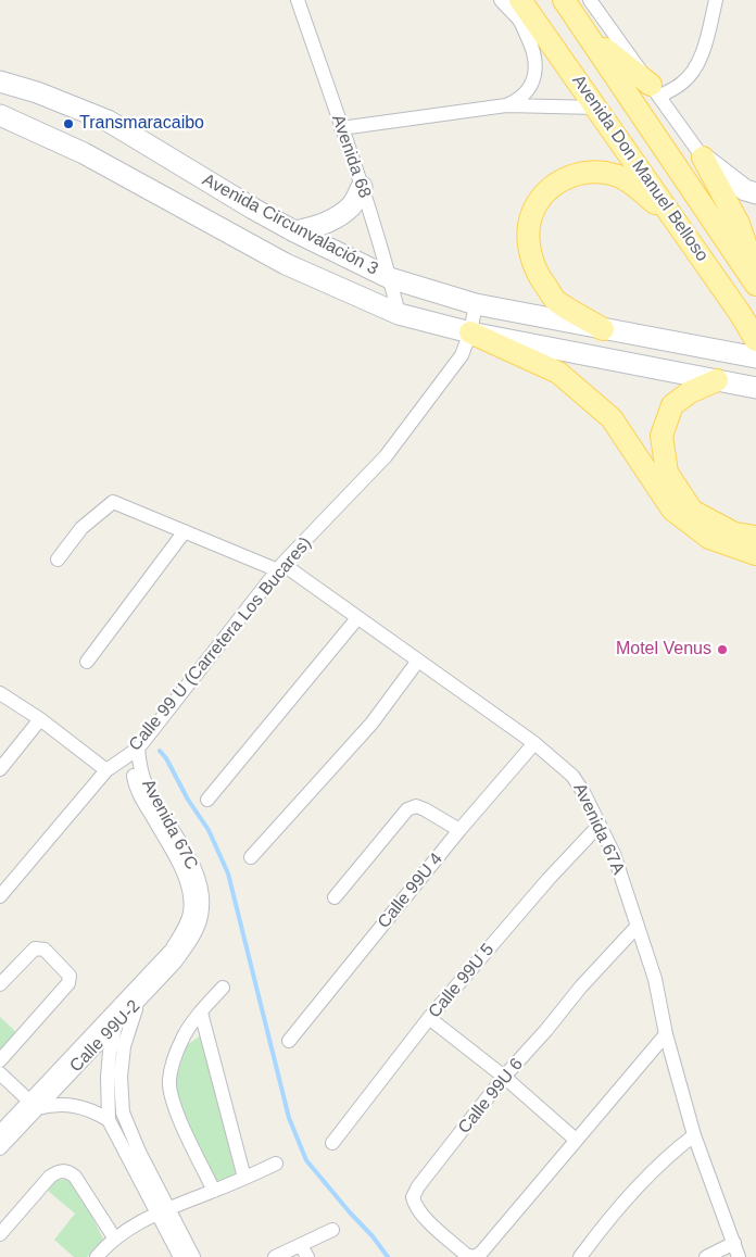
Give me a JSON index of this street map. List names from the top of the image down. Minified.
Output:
{"streets":{"main road":["Avenida Don Manuel Belloso","Avenida Circunvalación 3"],"street":["Avenida 68","Calle 99 U (Carretera Los Bucares)","Avenida 67C","Avenida 67A","Calle 99U 4","Calle 99U 5","Calle 99U-2","Calle 99U 6"]},"crossings":[["Avenida 68","Avenida Circunvalación 3"],["Avenida Circunvalación 3","Calle 99 U (Carretera Los Bucares)"],["Calle 99 U (Carretera Los Bucares)","Avenida 67C"],["Calle 99 U (Carretera Los Bucares)","Avenida 67A"],["Avenida 67C","Calle 99U-2"],["Avenida 67A","Calle 99U 4"],["Avenida 67A","Calle 99U 5"],["Avenida 67A","Calle 99U 6"]],"places":["Transmaracaibo","Motel Venus"]}
